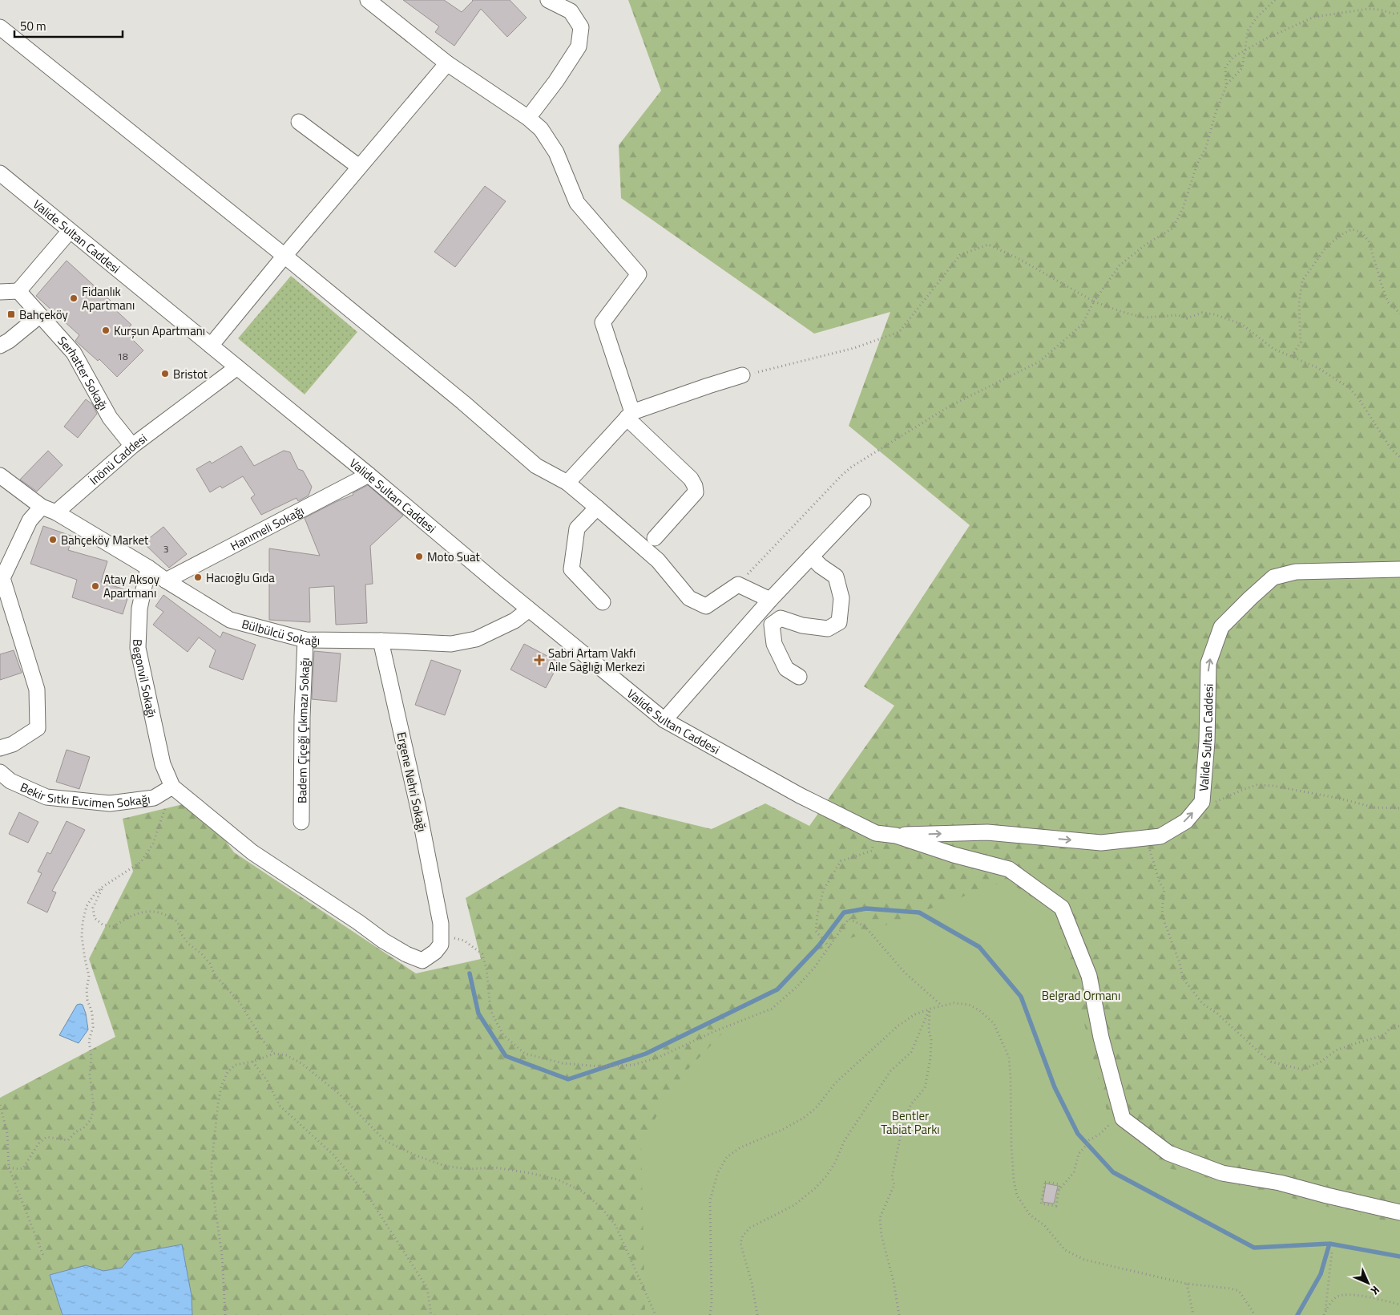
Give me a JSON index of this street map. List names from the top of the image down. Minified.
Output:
{"streets":{"street":["Valide Sultan Caddesi","Serhatter Sokağı","İnönü Caddesi","Hanımeli Sokağı","Bülbülcü Sokağı","Begonvil Sokağı","Badem Çiçeği Çıkmazı Sokağı","Ergene Nehri Sokağı","Bekir Sıtkı Evcimen Sokağı"]},"crossings":[["Valide Sultan Caddesi","İnönü Caddesi"],["Valide Sultan Caddesi","Hanımeli Sokağı"],["Valide Sultan Caddesi","Bülbülcü Sokağı"],["Serhatter Sokağı","İnönü Caddesi"],["İnönü Caddesi","Bülbülcü Sokağı"],["Hanımeli Sokağı","Bülbülcü Sokağı"],["Bülbülcü Sokağı","Begonvil Sokağı"],["Bülbülcü Sokağı","Badem Çiçeği Çıkmazı Sokağı"],["Bülbülcü Sokağı","Ergene Nehri Sokağı"],["Begonvil Sokağı","Bekir Sıtkı Evcimen Sokağı"]],"parks":["Belgrad Ormanı","Bentler Tabiat Parkı"],"places":{"other":["Fidanlık Apartmanı","Kurşun Apartmanı","Bristot","Bahçeköy Market","Moto Suat","Hacıoğlu Gıda","Atay Aksoy Apartmanı"],"transit":["Bahçeköy"],"health":["Sabri Artam Vakfı Aile Sağlığı Merkezi"]},"house_numbers":["18","3"],"scale_bar":"50 m","north":"bottom right"}
